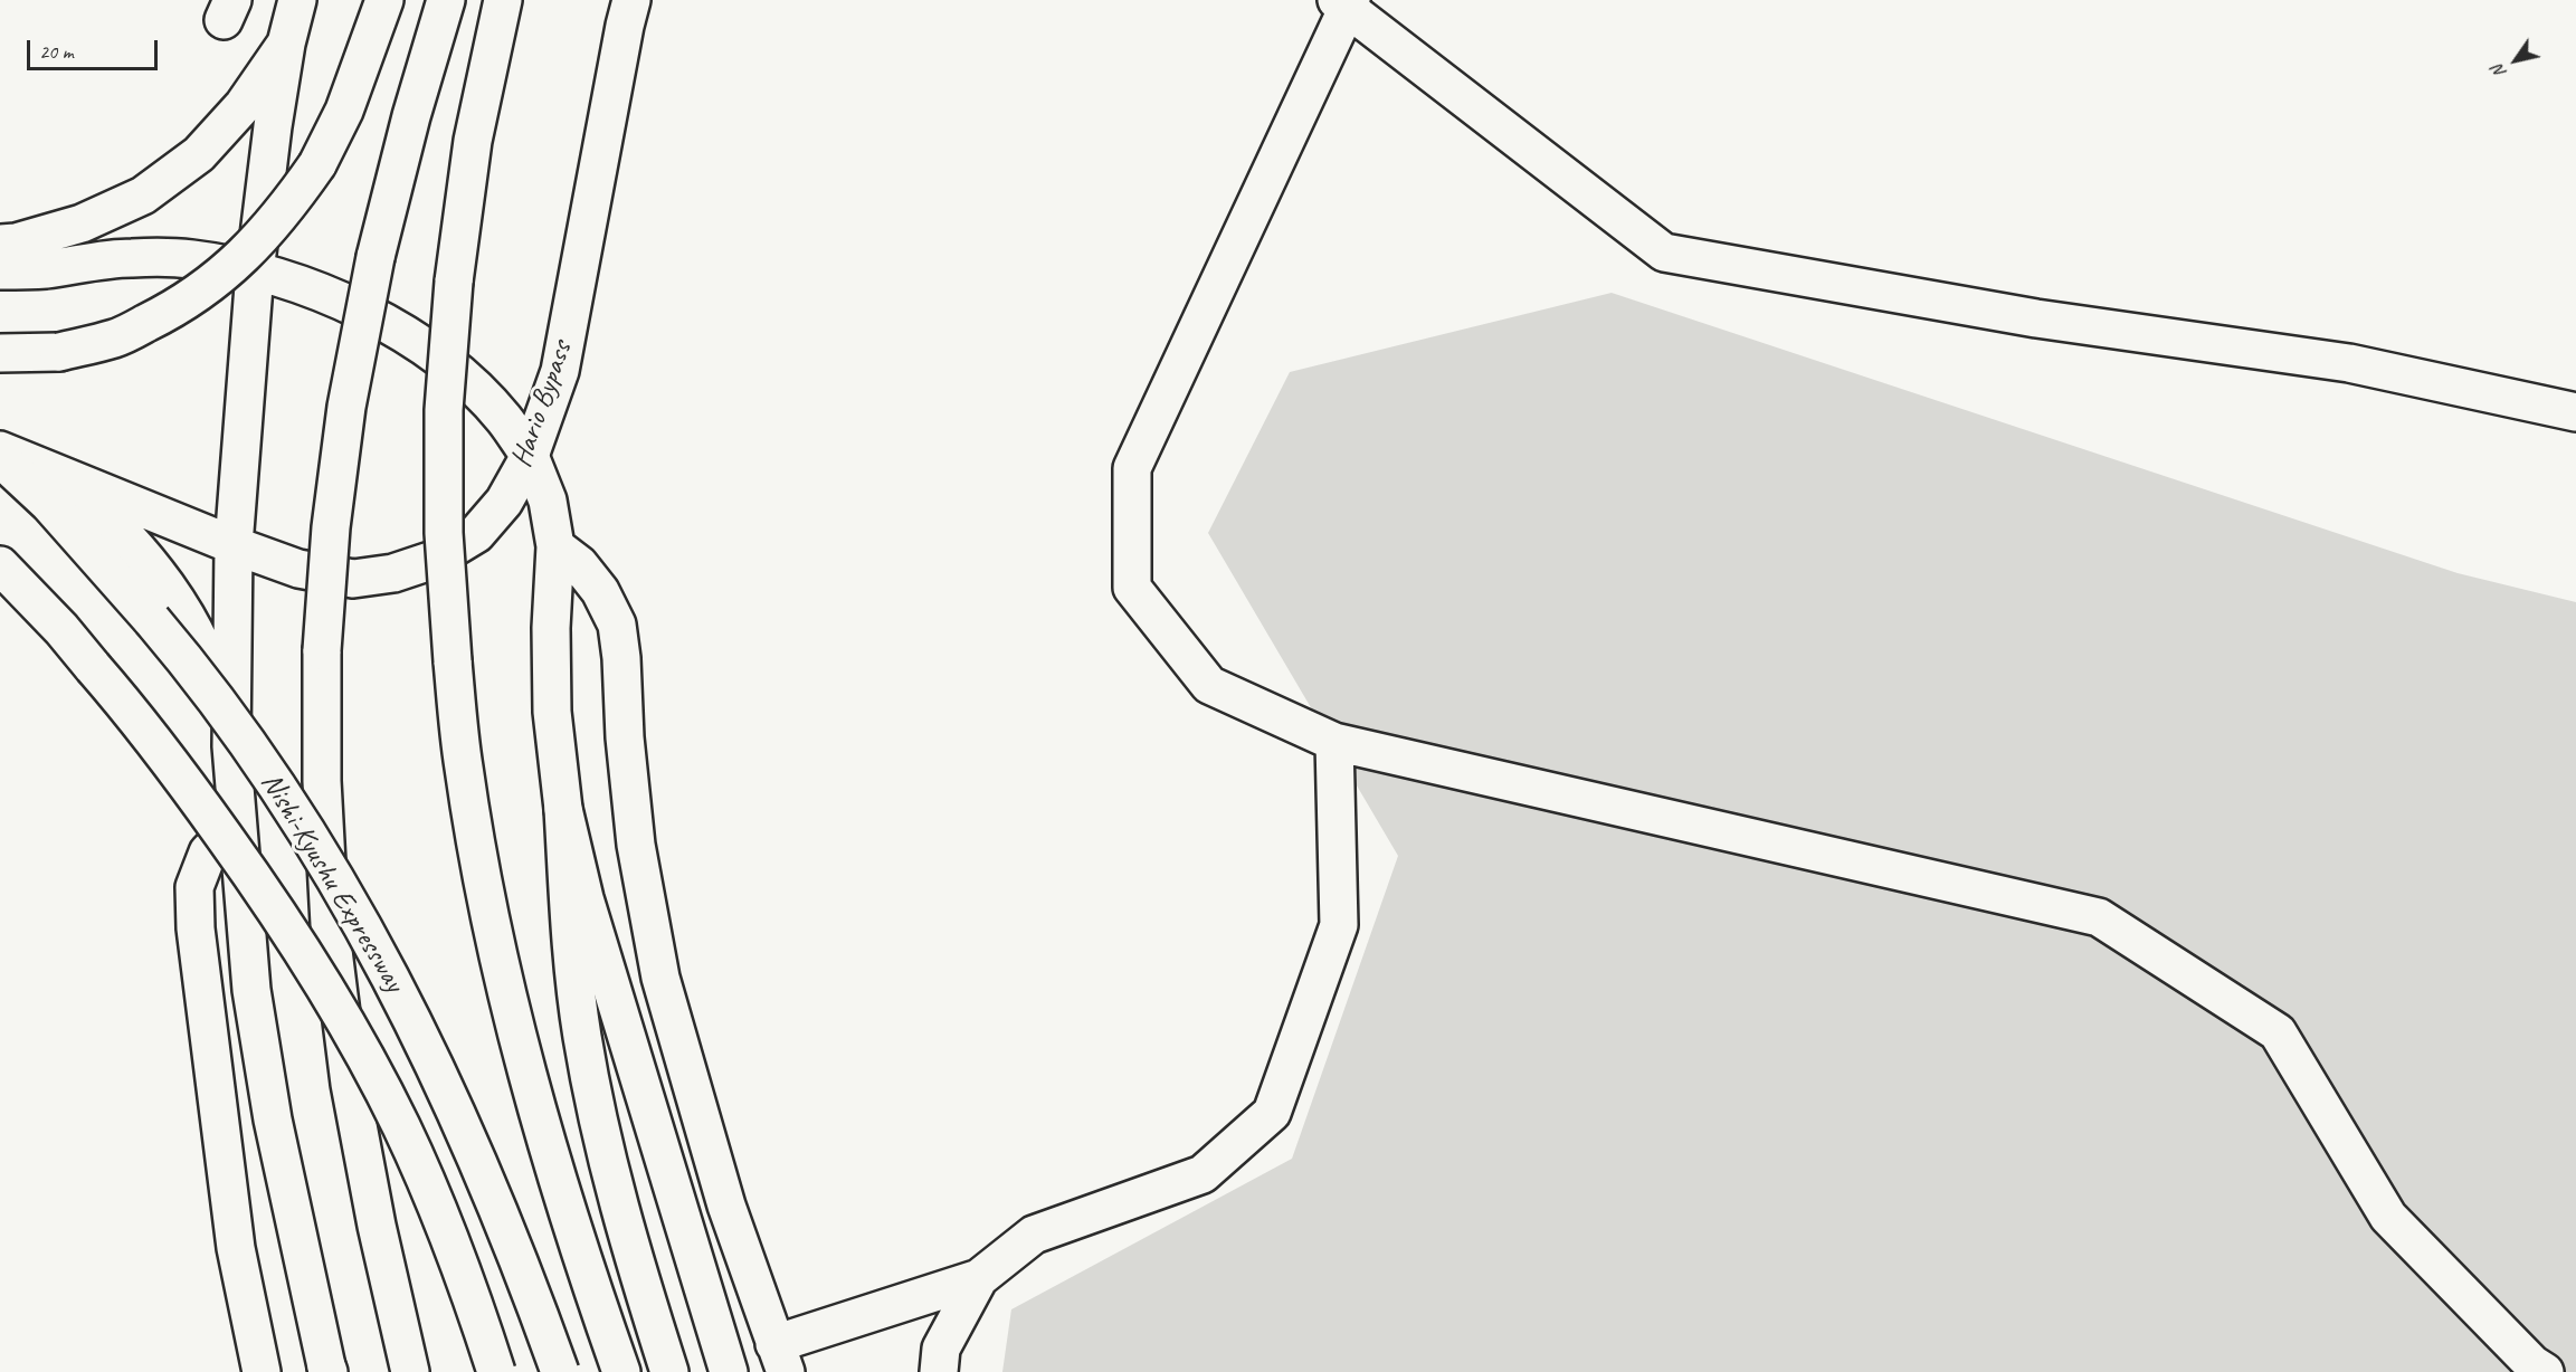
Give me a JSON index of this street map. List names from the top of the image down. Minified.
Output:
{"streets":{"main road":["Hario Bypass","Nishi-Kyushu Expressway"]},"scale_bar":"20 m","north":"bottom left"}
